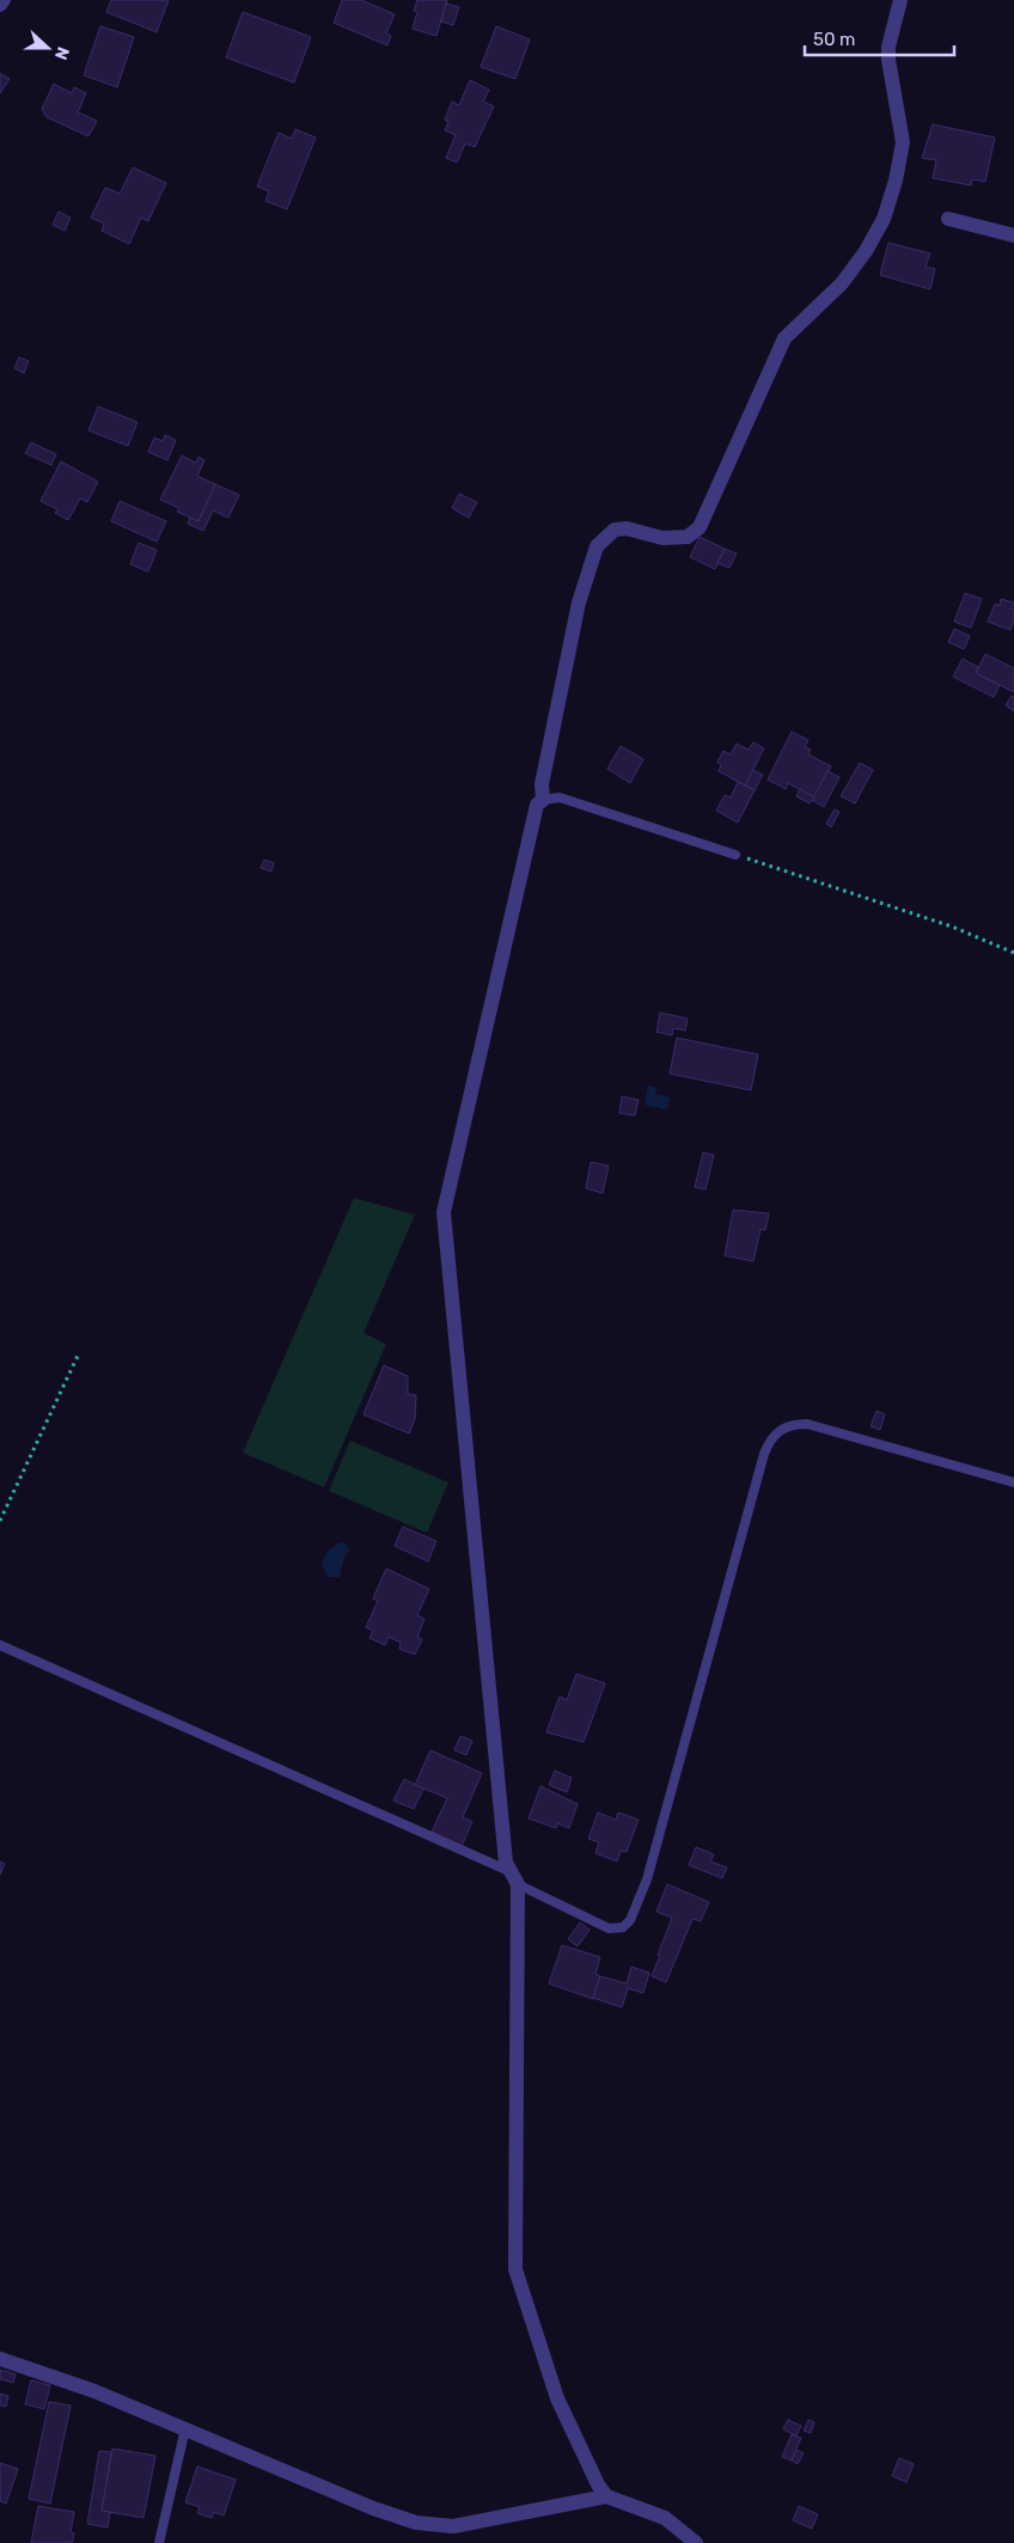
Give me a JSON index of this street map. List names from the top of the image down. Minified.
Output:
{"scale_bar":"50 m","north":"right"}
